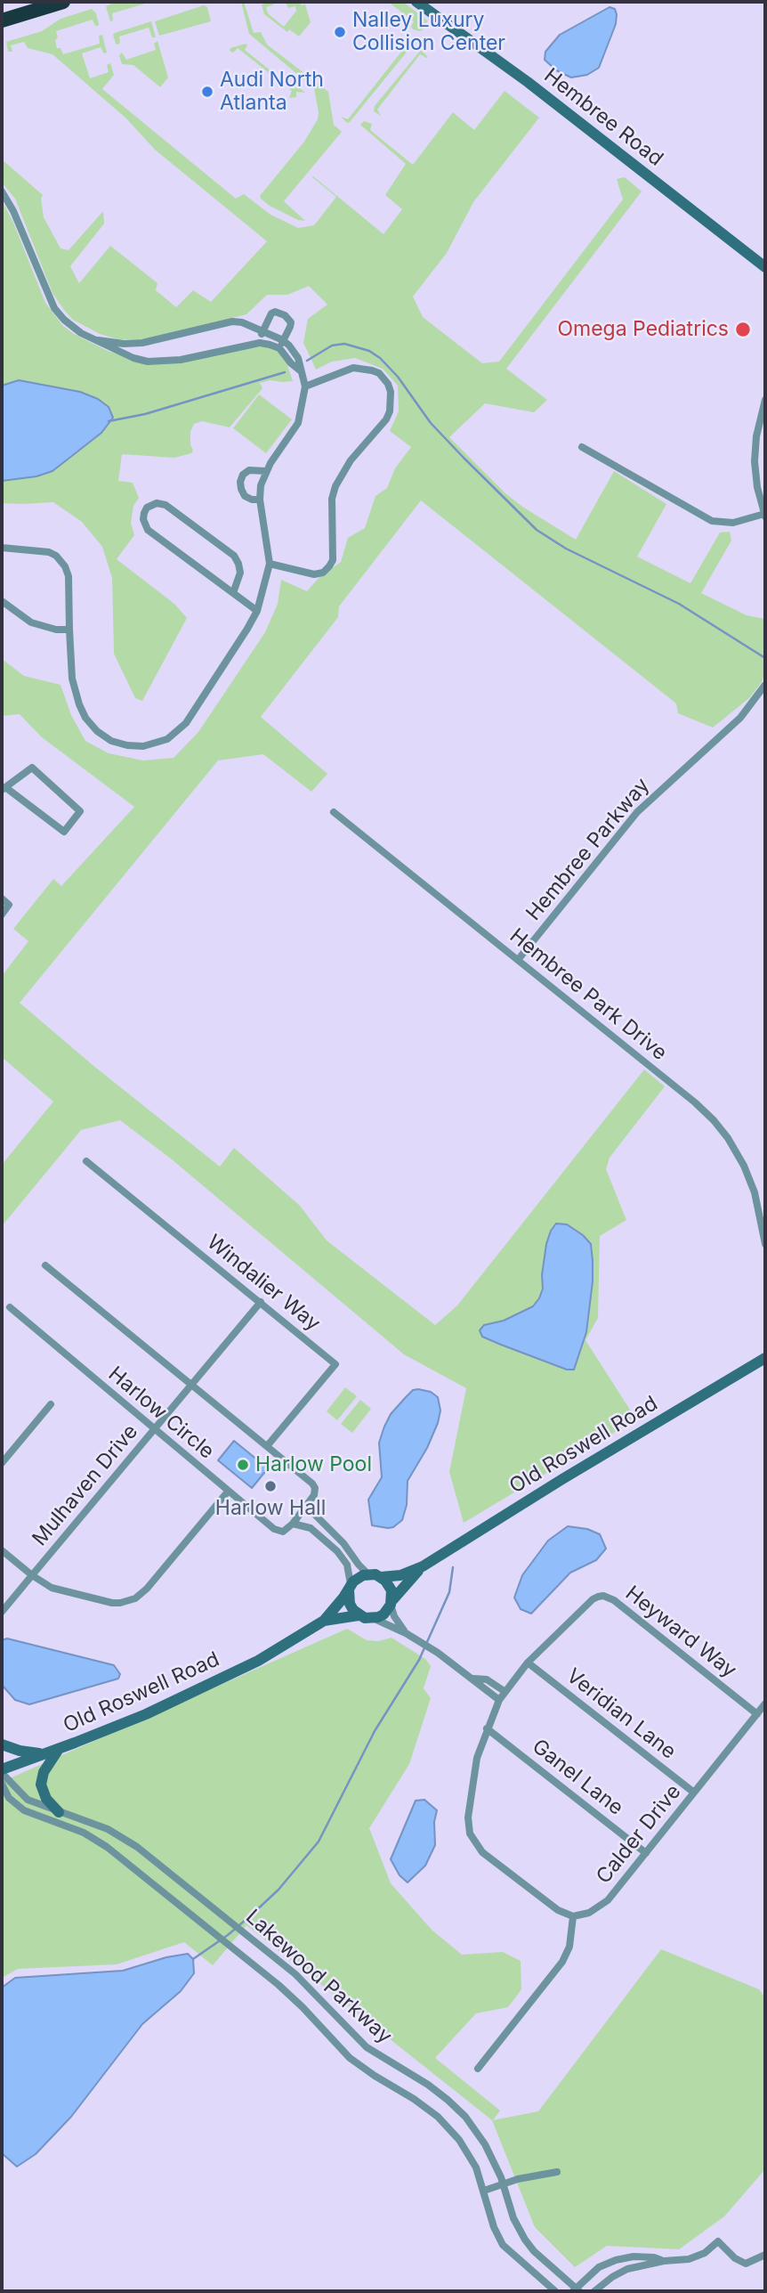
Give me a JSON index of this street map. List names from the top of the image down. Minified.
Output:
{"streets":{"street":["Hembree Road","Hembree Parkway","Hembree Park Drive","Windalier Way","Harlow Circle","Old Roswell Road","Mulhaven Drive","Heyward Way","Veridian Lane","Ganel Lane","Calder Drive","Lakewood Parkway"]},"crossings":[["Hembree Parkway","Hembree Park Drive"],["Windalier Way","Harlow Circle"],["Windalier Way","Mulhaven Drive"],["Harlow Circle","Old Roswell Road"],["Harlow Circle","Mulhaven Drive"],["Old Roswell Road","Lakewood Parkway"],["Heyward Way","Veridian Lane"],["Heyward Way","Ganel Lane"],["Heyward Way","Calder Drive"],["Veridian Lane","Calder Drive"],["Ganel Lane","Calder Drive"]],"places":["Nalley Luxury Collision Center","Audi North Atlanta","Omega Pediatrics","Harlow Pool","Harlow Hall"]}
